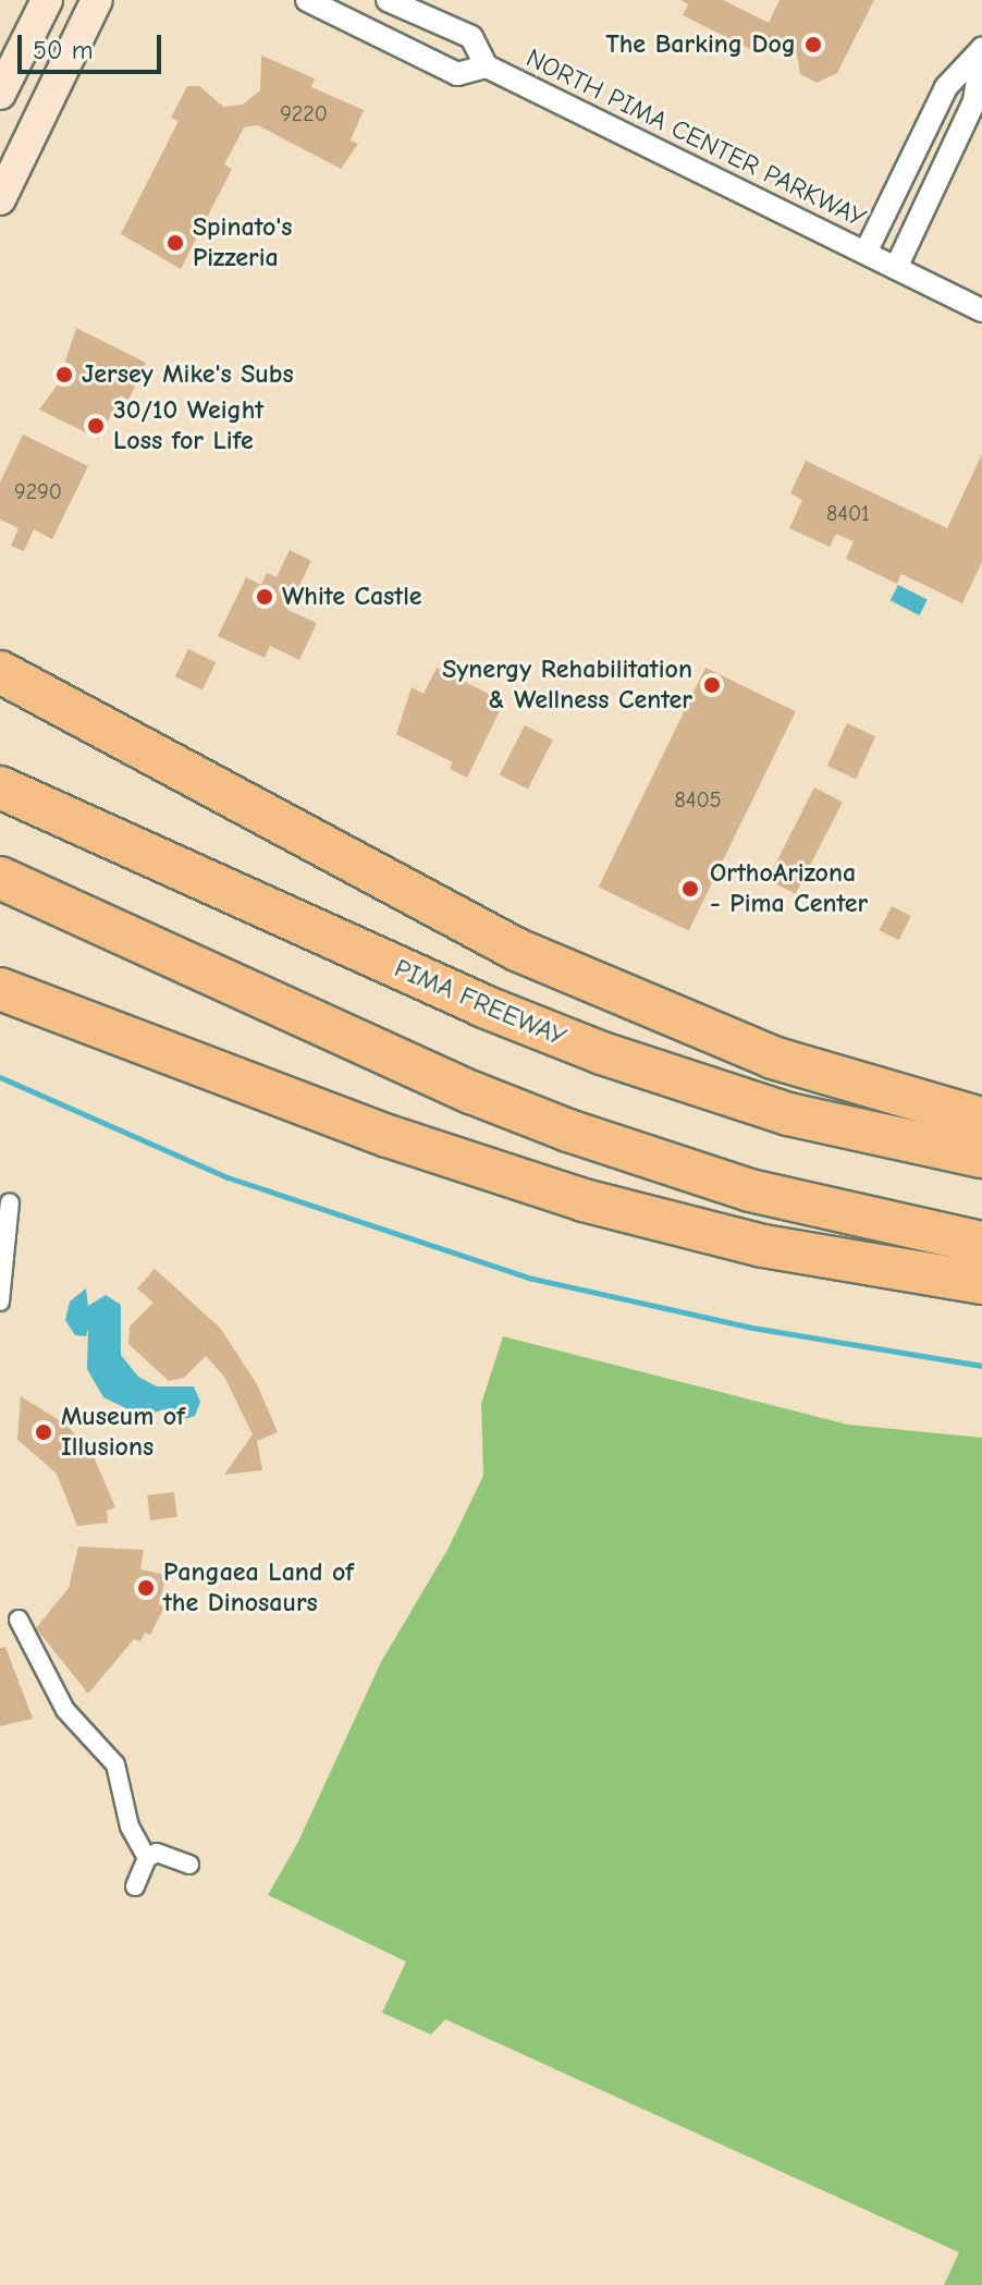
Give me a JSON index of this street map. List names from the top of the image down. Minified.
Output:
{"streets":{"highway":["PIMA FREEWAY"],"street":["NORTH PIMA CENTER PARKWAY"]},"places":["The Barking Dog","Spinato's Pizzeria","Jersey Mike's Subs","30/10 Weight Loss for Life","White Castle","Synergy Rehabilitation & Wellness Center","OrthoArizona - Pima Center","Museum of Illusions","Pangaea Land of the Dinosaurs"],"house_numbers":["9220","9290","8401","8405"],"scale_bar":"50 m"}
